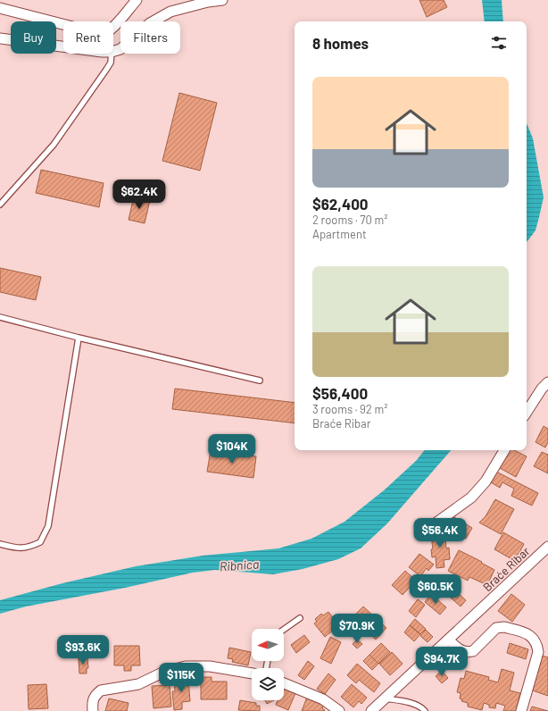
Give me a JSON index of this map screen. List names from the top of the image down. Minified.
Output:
{"streets":{"street":["Braće Ribar"]},"water":["Ribnica"],"north":"left","page":{"chip":["Buy","Rent","Filters"],"heading":"8 homes","list":[{"name":"$62,400","note":"2 rooms · 70 m² · Apartment"},{"name":"$56,400","note":"3 rooms · 92 m² · Braće Ribar"}],"price":["$62.4K","$104K","$56.4K","$60.5K","$70.9K","$93.6K","$94.7K","$115K"]}}
